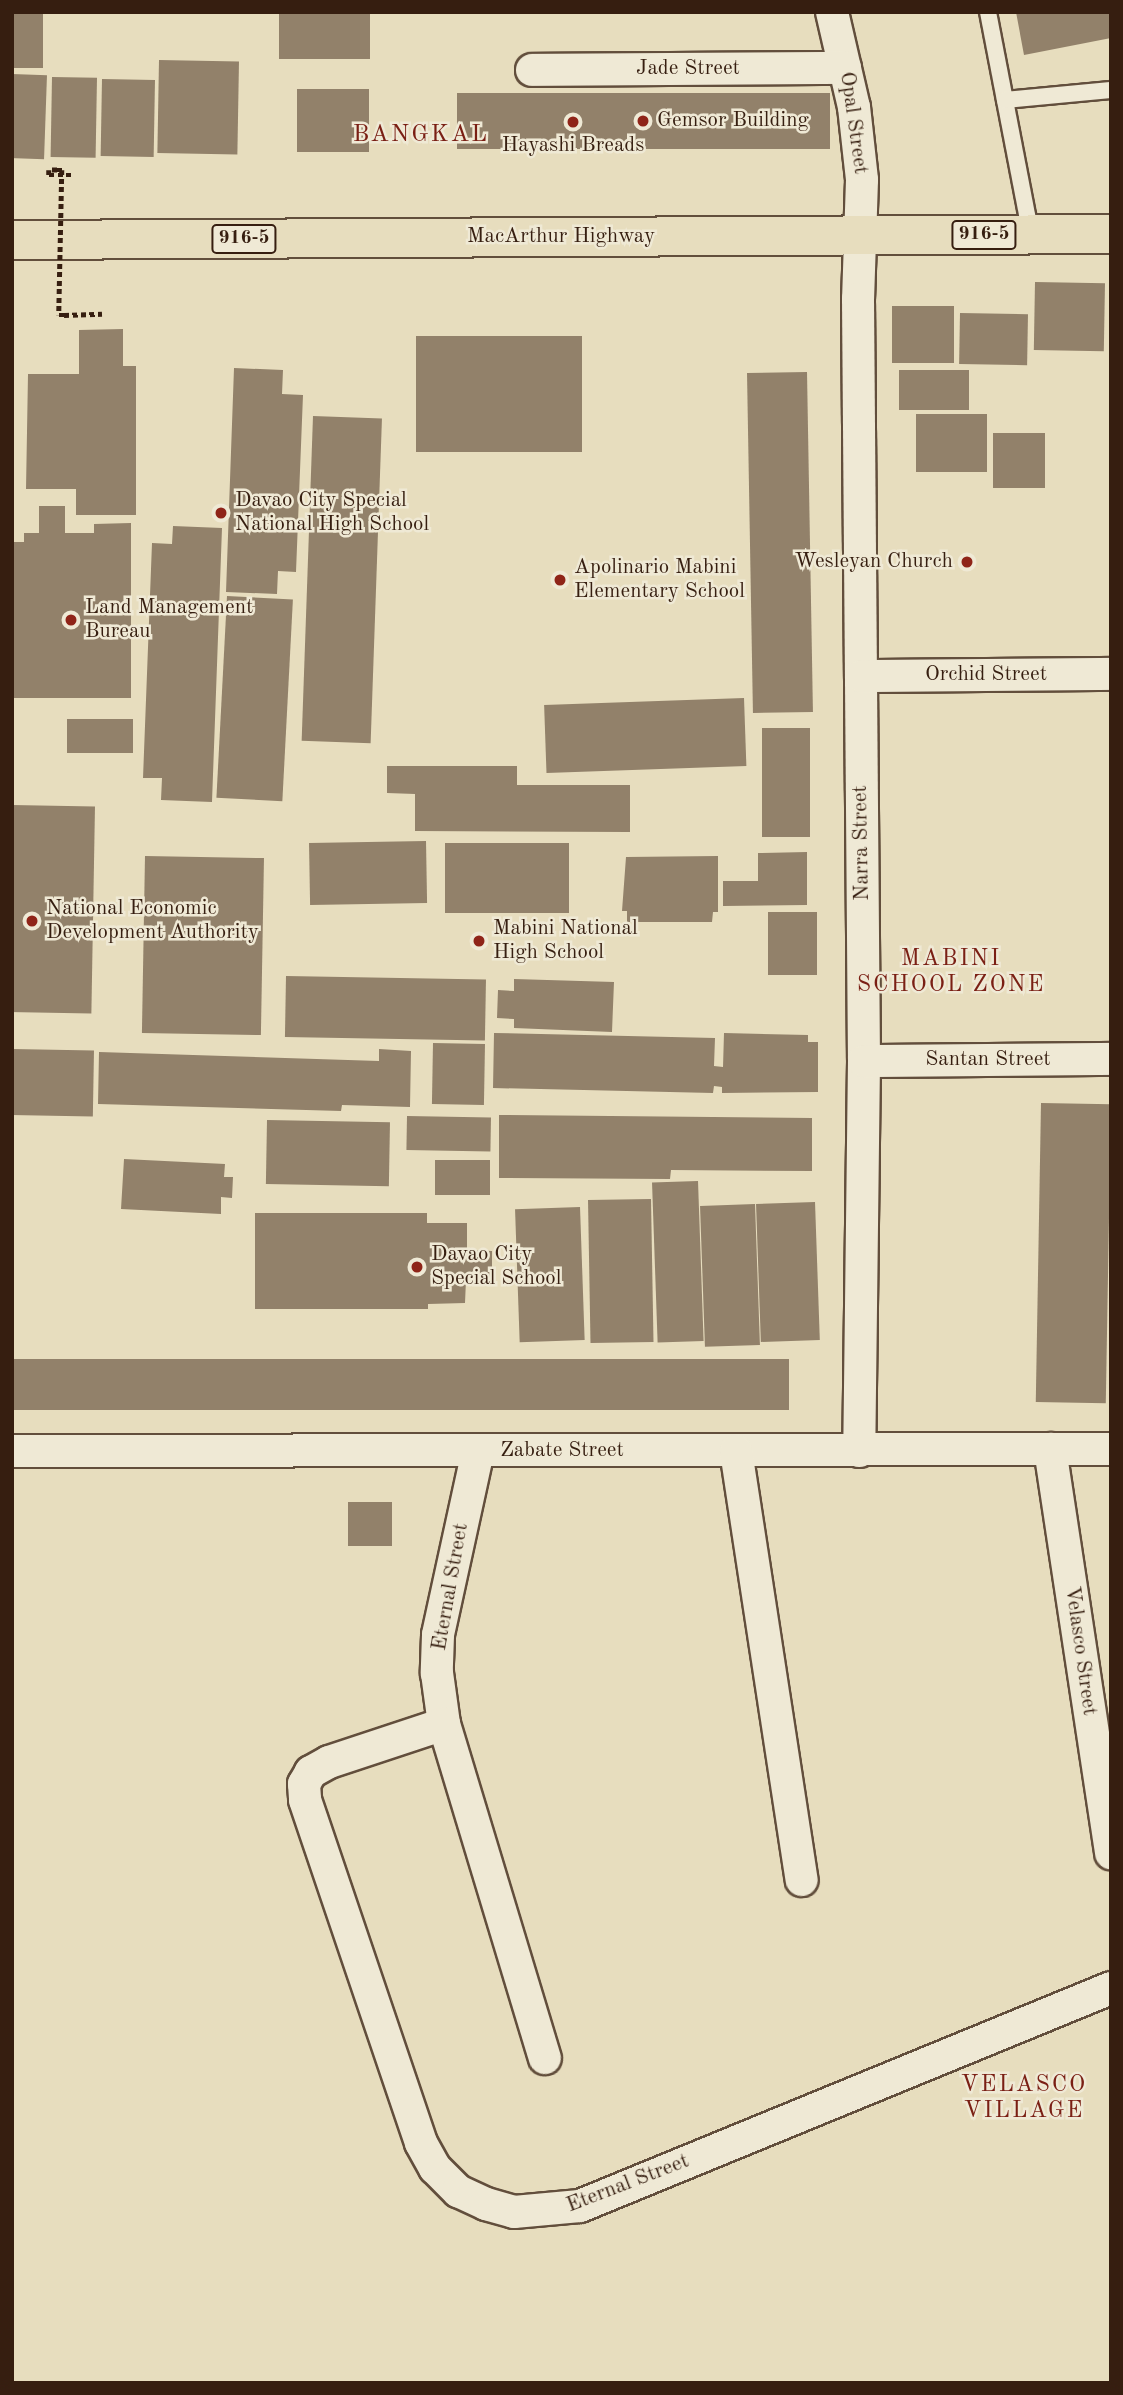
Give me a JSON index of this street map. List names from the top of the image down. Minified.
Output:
{"streets":{"main road":["916-5","MacArthur Highway"],"street":["Jade Street","Opal Street","Orchid Street","Narra Street","Santan Street","Zabate Street","Eternal Street","Velasco Street"]},"crossings":[["Jade Street","Opal Street"],["Opal Street","MacArthur Highway"],["Opal Street","Narra Street"],["MacArthur Highway","Narra Street"],["Orchid Street","Narra Street"],["Narra Street","Santan Street"],["Narra Street","Zabate Street"],["Zabate Street","Eternal Street"],["Zabate Street","Velasco Street"]],"districts":["BANGKAL","MABINI SCHOOL ZONE","VELASCO VILLAGE"],"places":["Gemsor Building","Hayashi Breads","Davao City Special National High School","Wesleyan Church","Apolinario Mabini Elementary School","Land Management Bureau","National Economic Development Authority","Mabini National High School","Davao City Special School"]}
